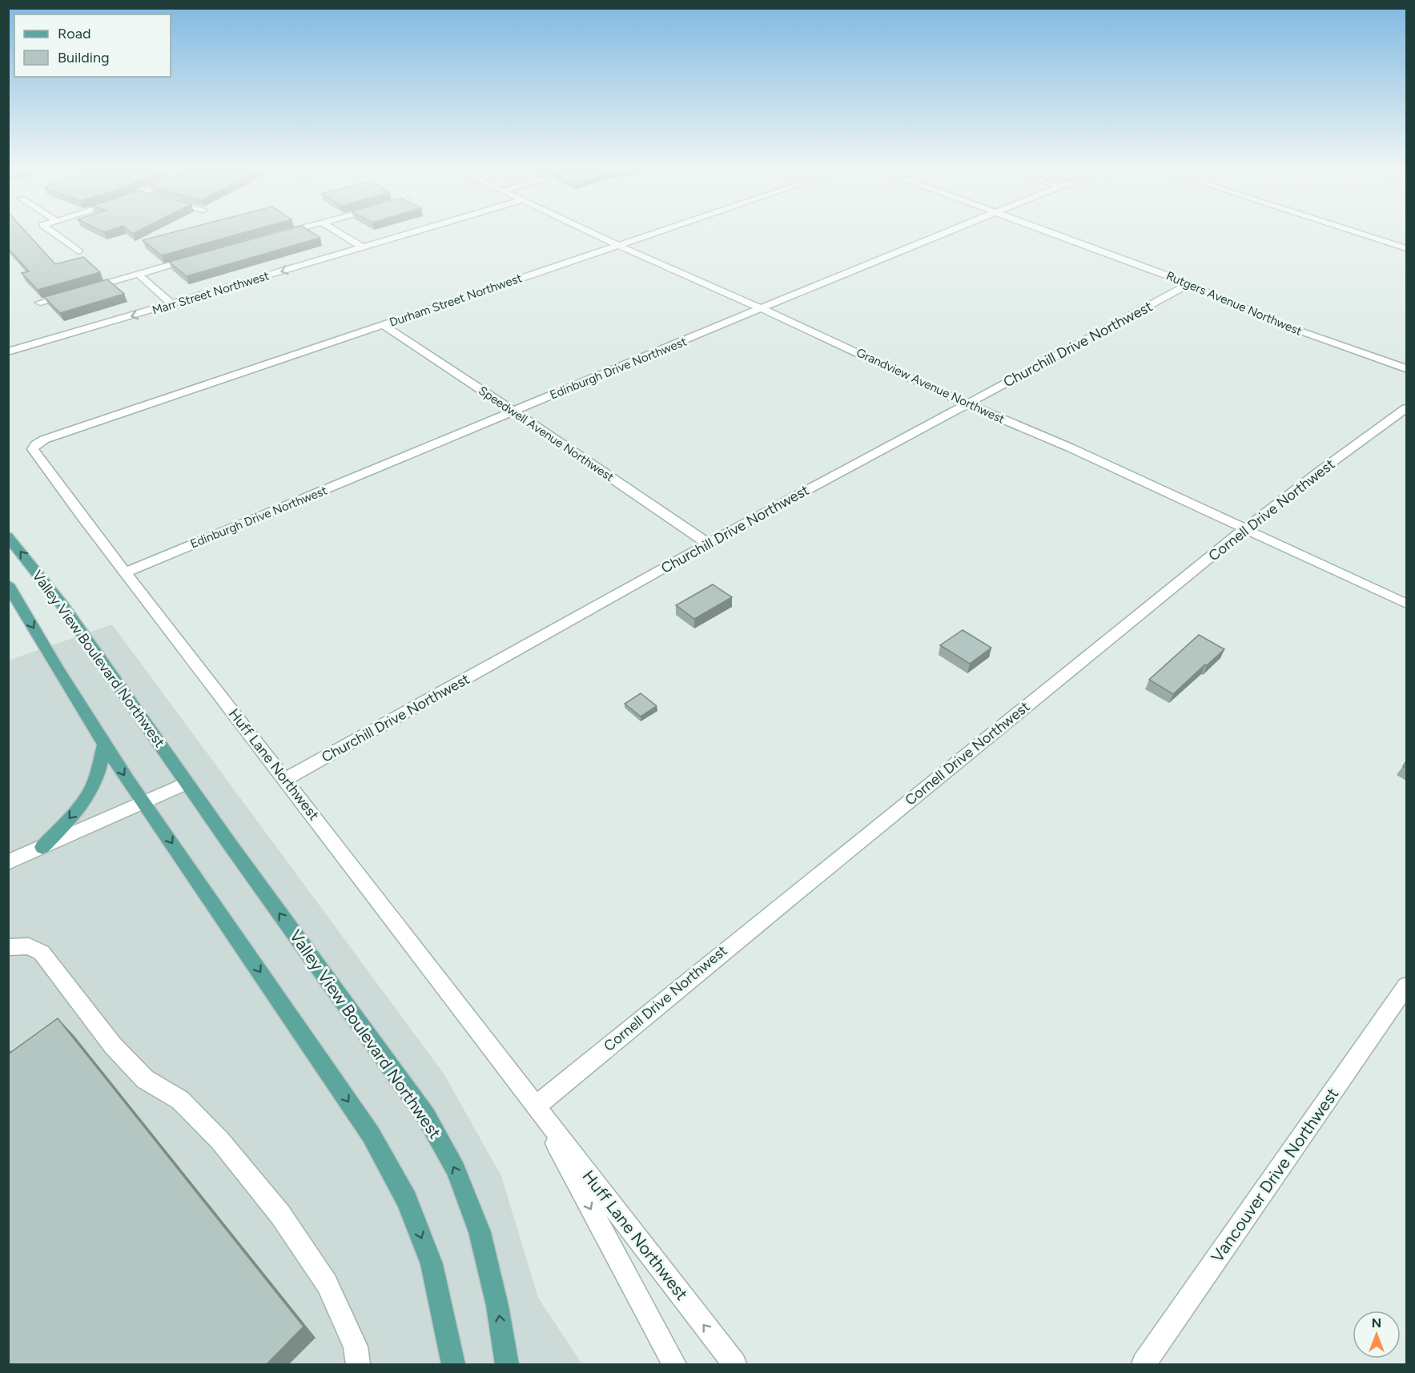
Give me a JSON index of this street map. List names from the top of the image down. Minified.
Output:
{"streets":{"main road":["Valley View Boulevard Northwest"],"street":["Marr Street Northwest","Durham Street Northwest","Rutgers Avenue Northwest","Churchill Drive Northwest","Edinburgh Drive Northwest","Grandview Avenue Northwest","Speedwell Avenue Northwest","Cornell Drive Northwest","Huff Lane Northwest","Vancouver Drive Northwest"]},"crossings":[["Durham Street Northwest","Grandview Avenue Northwest"],["Durham Street Northwest","Speedwell Avenue Northwest"],["Durham Street Northwest","Huff Lane Northwest"],["Rutgers Avenue Northwest","Churchill Drive Northwest"],["Churchill Drive Northwest","Grandview Avenue Northwest"],["Churchill Drive Northwest","Speedwell Avenue Northwest"],["Churchill Drive Northwest","Huff Lane Northwest"],["Edinburgh Drive Northwest","Grandview Avenue Northwest"],["Edinburgh Drive Northwest","Speedwell Avenue Northwest"],["Edinburgh Drive Northwest","Huff Lane Northwest"],["Grandview Avenue Northwest","Cornell Drive Northwest"],["Cornell Drive Northwest","Huff Lane Northwest"]],"legend":["Road","Building"],"north":"top"}
